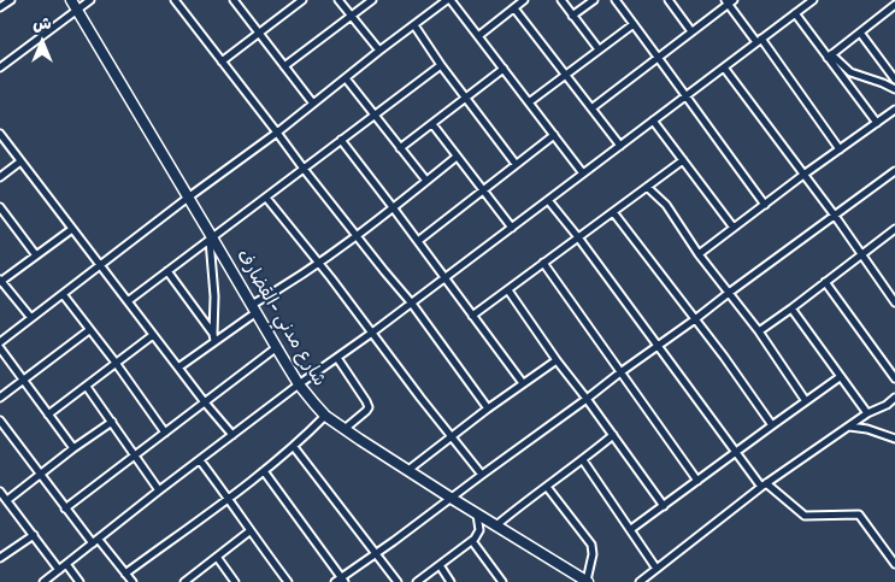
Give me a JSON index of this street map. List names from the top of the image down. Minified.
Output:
{"streets":{"highway":["شارع مدني -القضارف"]},"north":"top"}
